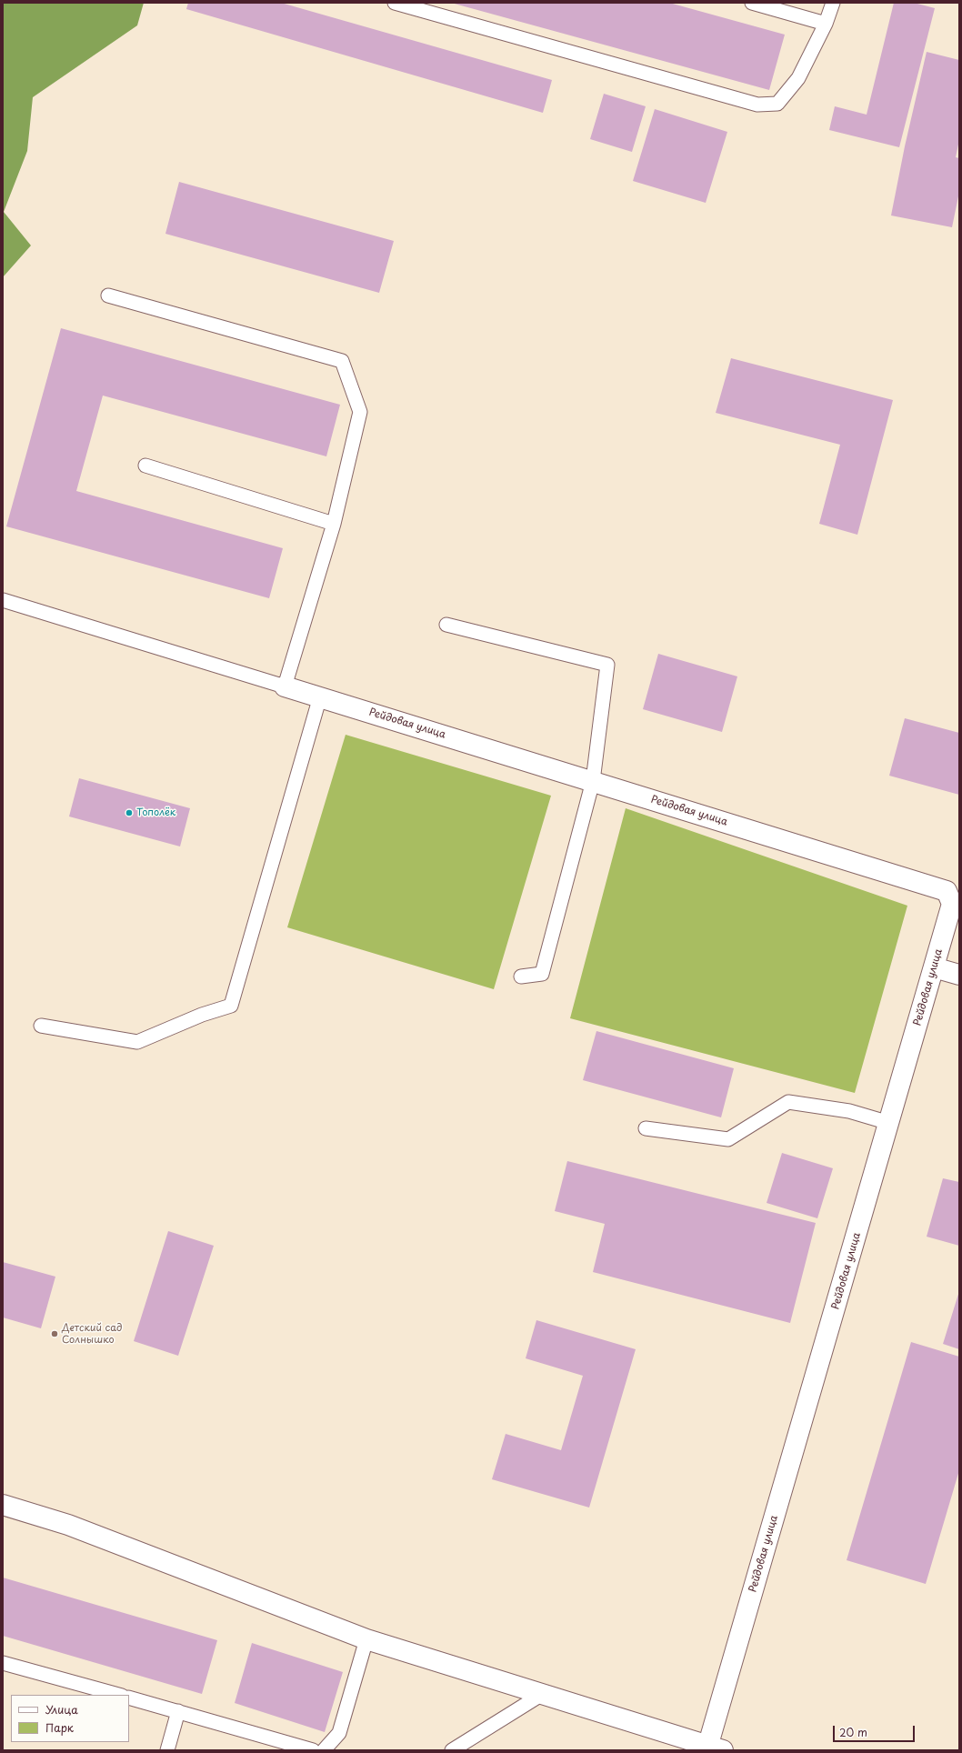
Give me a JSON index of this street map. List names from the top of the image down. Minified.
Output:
{"streets":{"street":["Рейдовая улица"]},"places":["Тополёк","Детский сад Солнышко"],"legend":["Улица","Парк"],"scale_bar":"20 m"}
